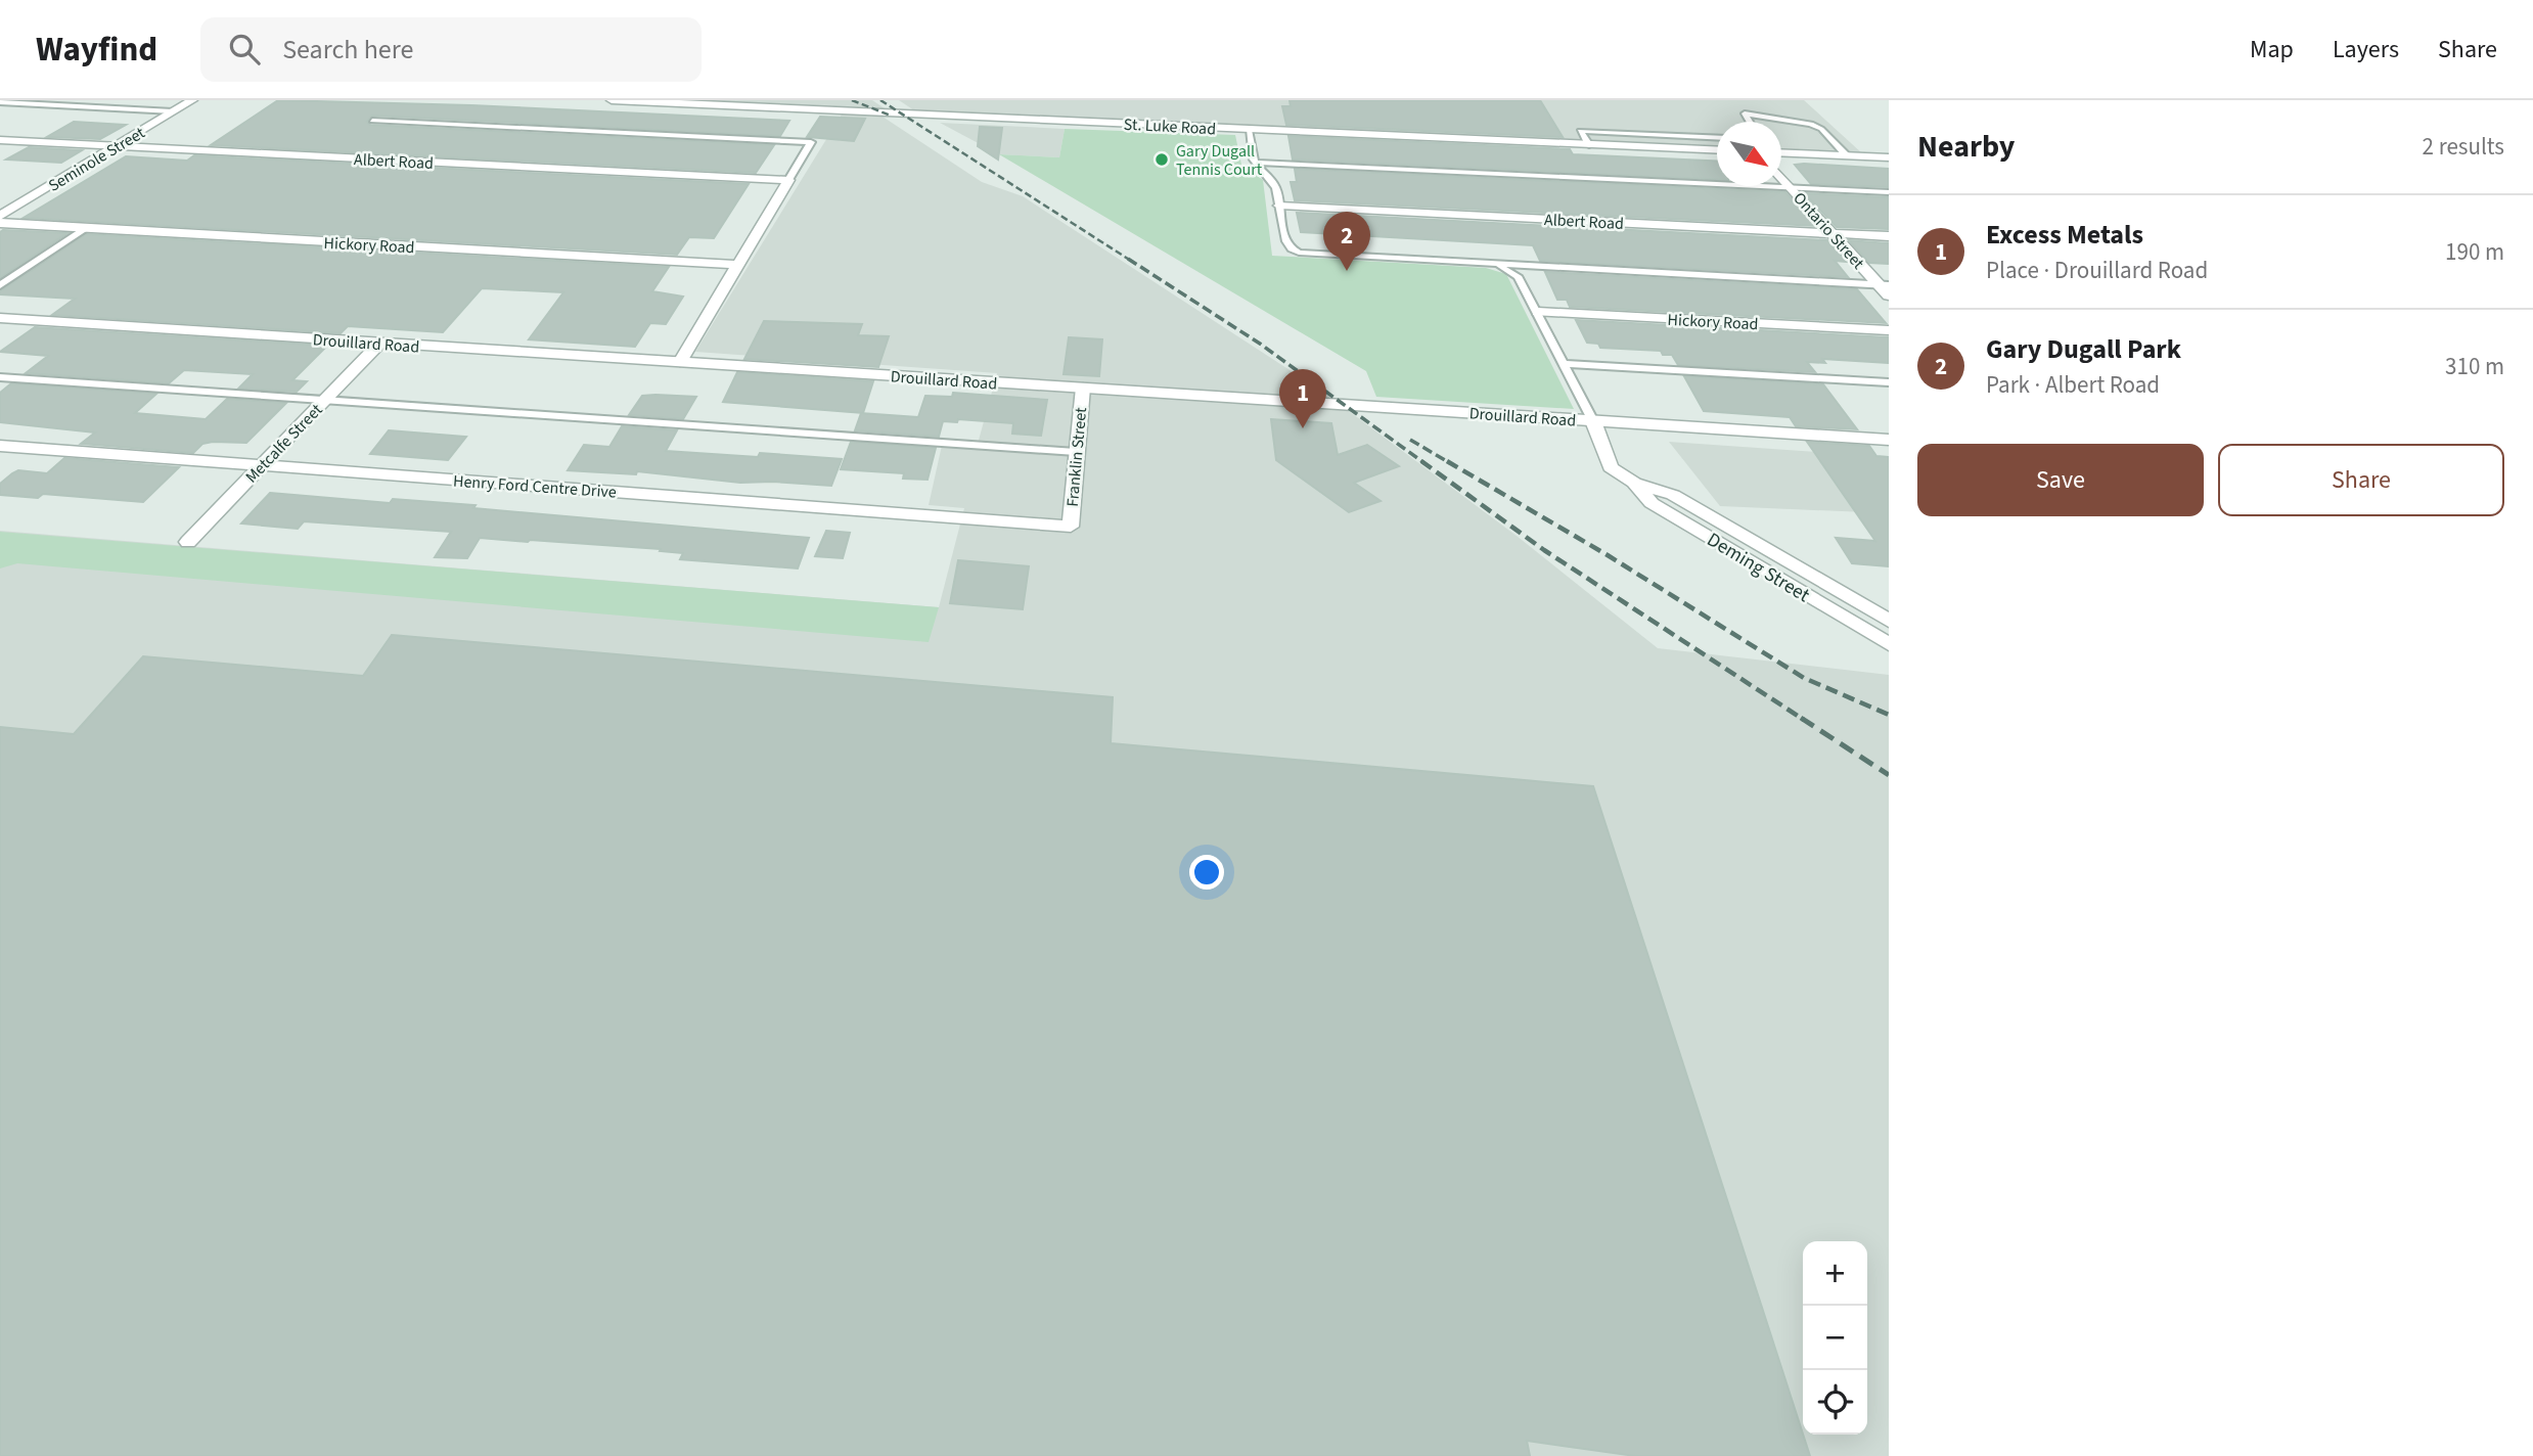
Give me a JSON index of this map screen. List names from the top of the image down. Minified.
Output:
{"streets":{"street":["St. Luke Road","Seminole Street","Albert Road","Ontario Street","Hickory Road","Drouillard Road","Metcalfe Street","Franklin Street","Henry Ford Centre Drive","Deming Street"]},"crossings":[["Seminole Street","Albert Road"],["Albert Road","Ontario Street"],["Drouillard Road","Metcalfe Street"],["Drouillard Road","Franklin Street"],["Drouillard Road","Deming Street"],["Metcalfe Street","Henry Ford Centre Drive"],["Franklin Street","Henry Ford Centre Drive"]],"places":["Gary Dugall Tennis Court"],"north":"bottom right","page":{"header":"Wayfind","search":"Search here","nav":["Map","Layers","Share"],"heading":["Nearby","2 results"],"list":[{"mark":"1","name":"Excess Metals","note":"Place · Drouillard Road","value":"190 m"},{"mark":"2","name":"Gary Dugall Park","note":"Park · Albert Road","value":"310 m"}],"pins":["2","1"],"buttons":["Save","Share"],"map_buttons":["+","−"]}}
